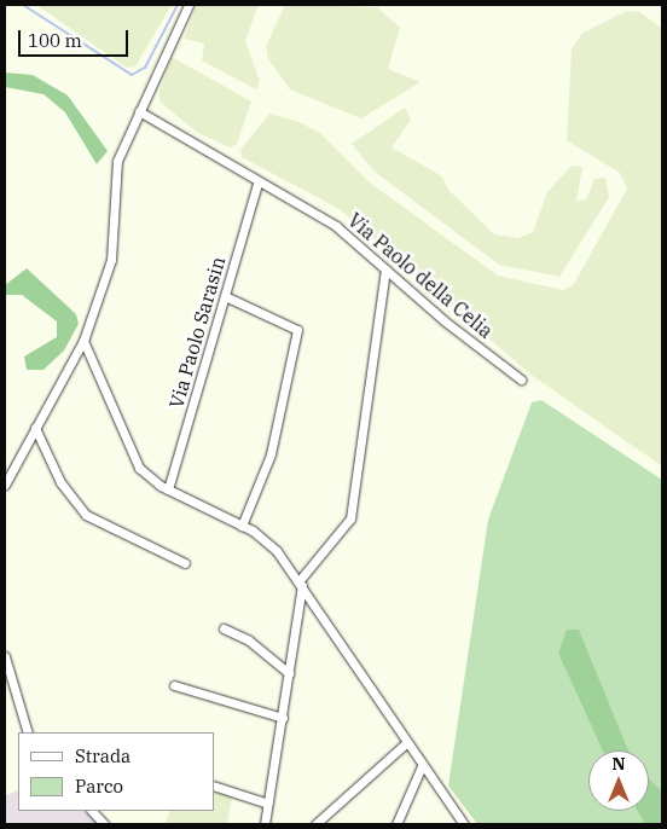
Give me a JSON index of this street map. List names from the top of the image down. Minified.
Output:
{"streets":{"street":["Via Paolo della Celia","Via Paolo Sarasin"]},"crossings":[["Via Paolo della Celia","Via Paolo Sarasin"]],"legend":["Strada","Parco"],"scale_bar":"100 m","north":"top"}
